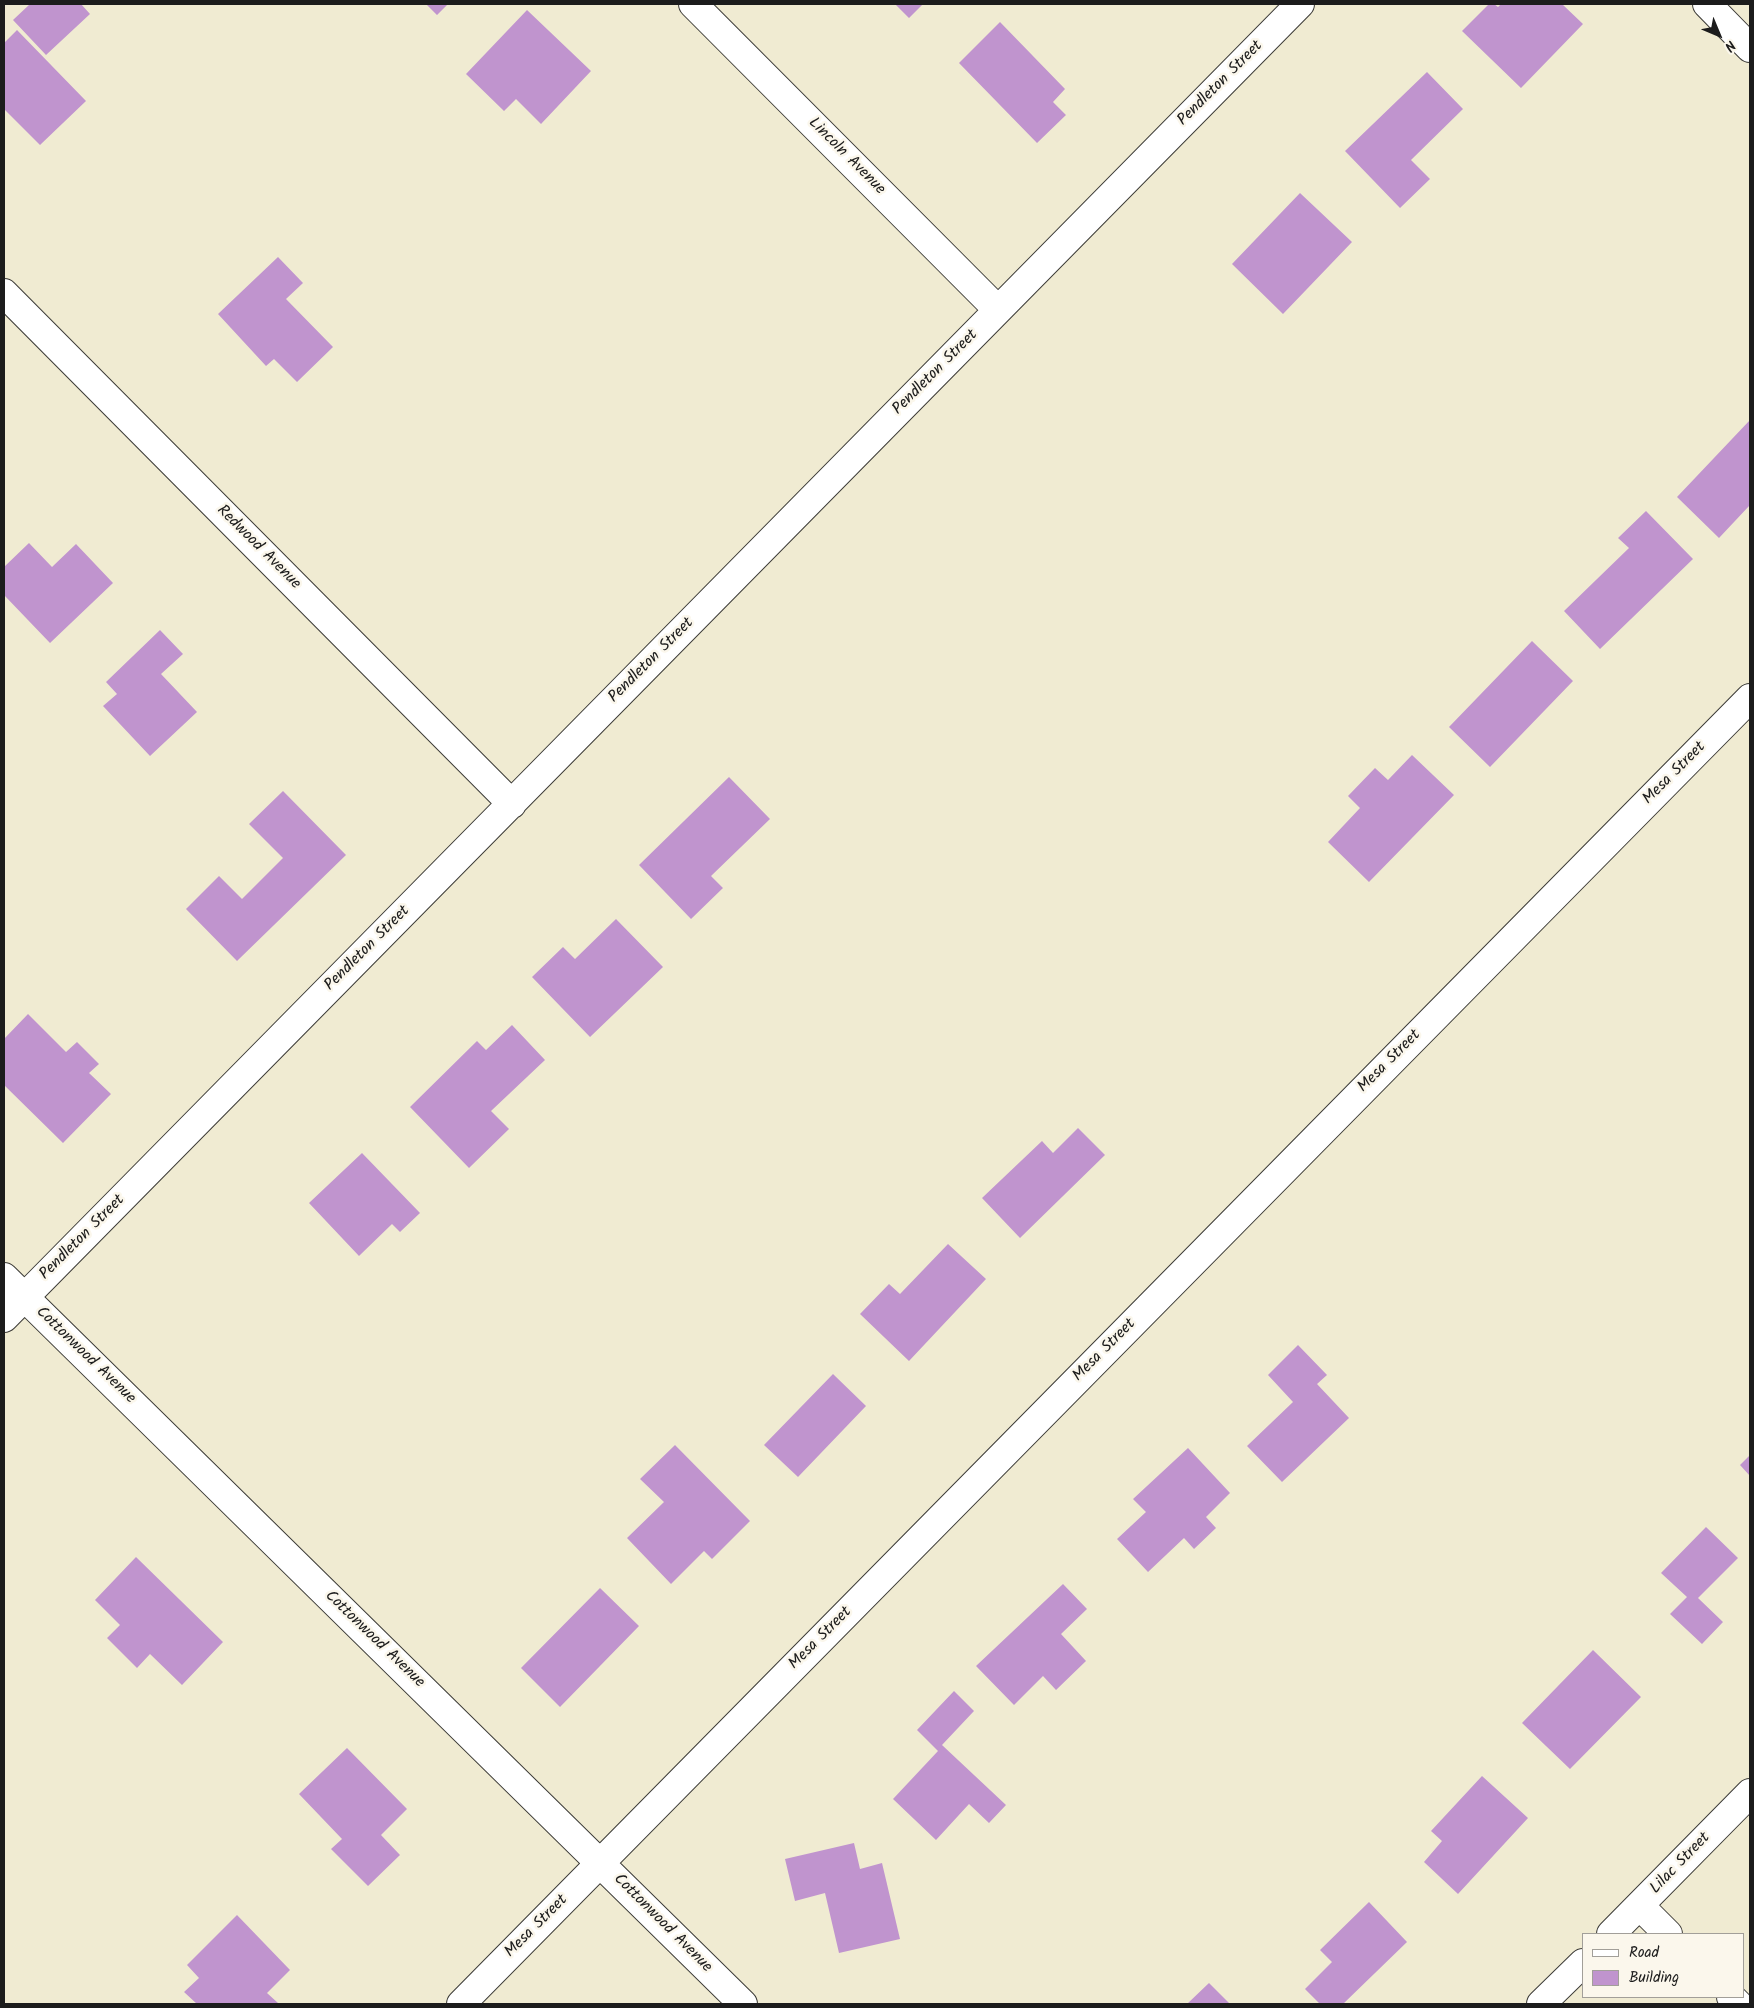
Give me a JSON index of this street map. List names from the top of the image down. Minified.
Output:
{"streets":{"street":["Pendleton Street","Lincoln Avenue","Redwood Avenue","Mesa Street","Cottonwood Avenue","Lilac Street"]},"crossings":[["Pendleton Street","Lincoln Avenue"],["Pendleton Street","Redwood Avenue"],["Pendleton Street","Cottonwood Avenue"],["Mesa Street","Cottonwood Avenue"]],"legend":["Road","Building"],"north":"bottom right"}
